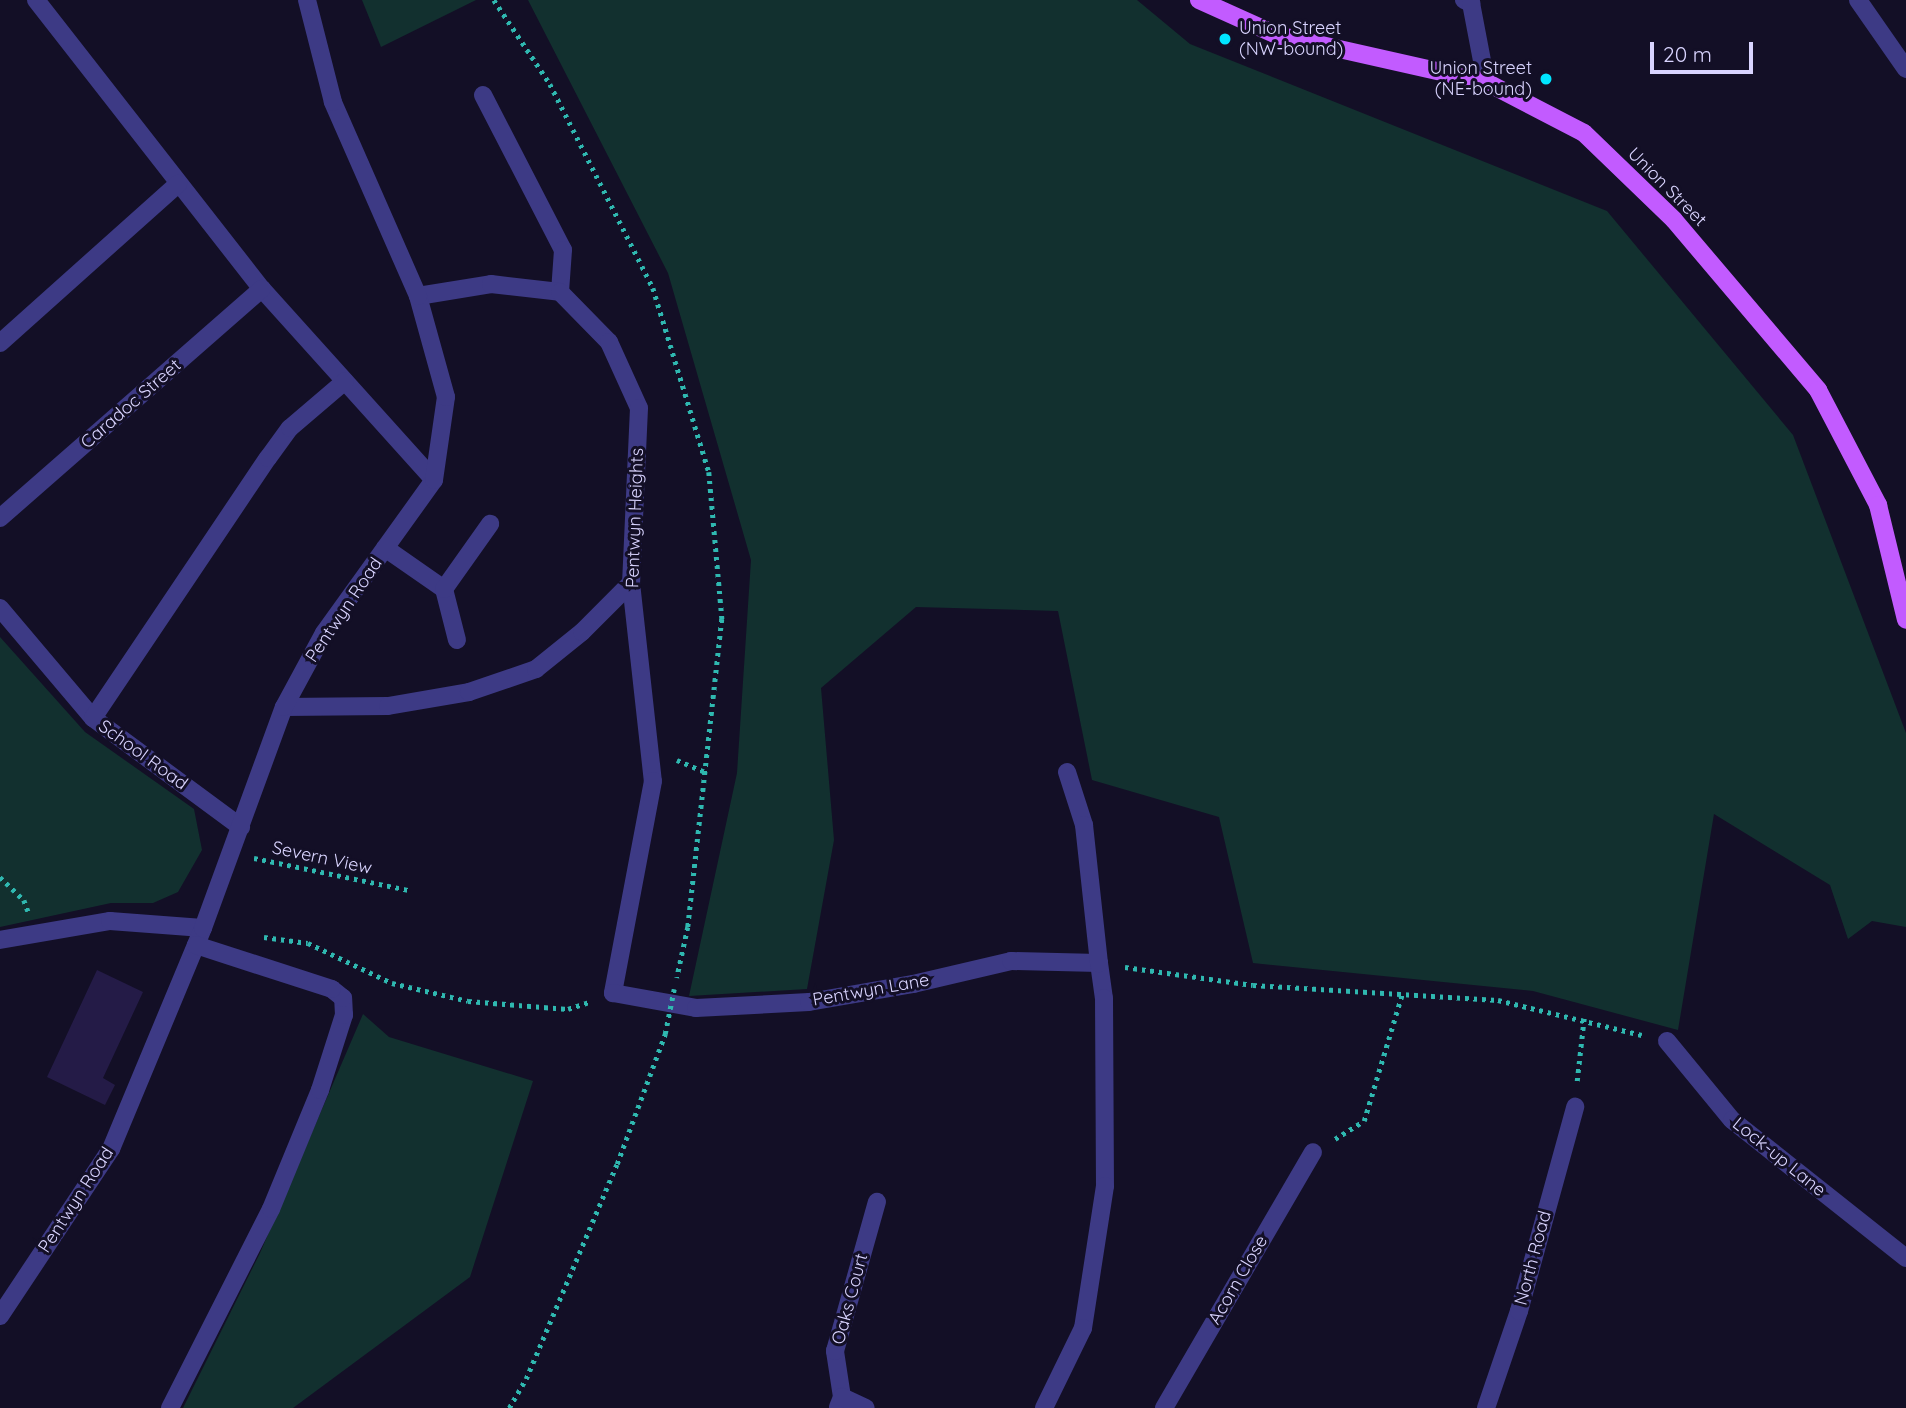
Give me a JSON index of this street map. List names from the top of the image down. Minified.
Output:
{"streets":{"main road":["Union Street"],"street":["Caradoc Street","Pentwyn Heights","Pentwyn Road","School Road","Pentwyn Lane","Lock-up Lane","North Road","Acorn Close","Oaks Court"],"path":["Severn View"]},"crossings":[["Pentwyn Heights","Pentwyn Lane"],["Pentwyn Road","School Road"],["Pentwyn Road","Severn View"]],"places":["Union Street (NW-bound)","Union Street (NE-bound)"],"scale_bar":"20 m"}
